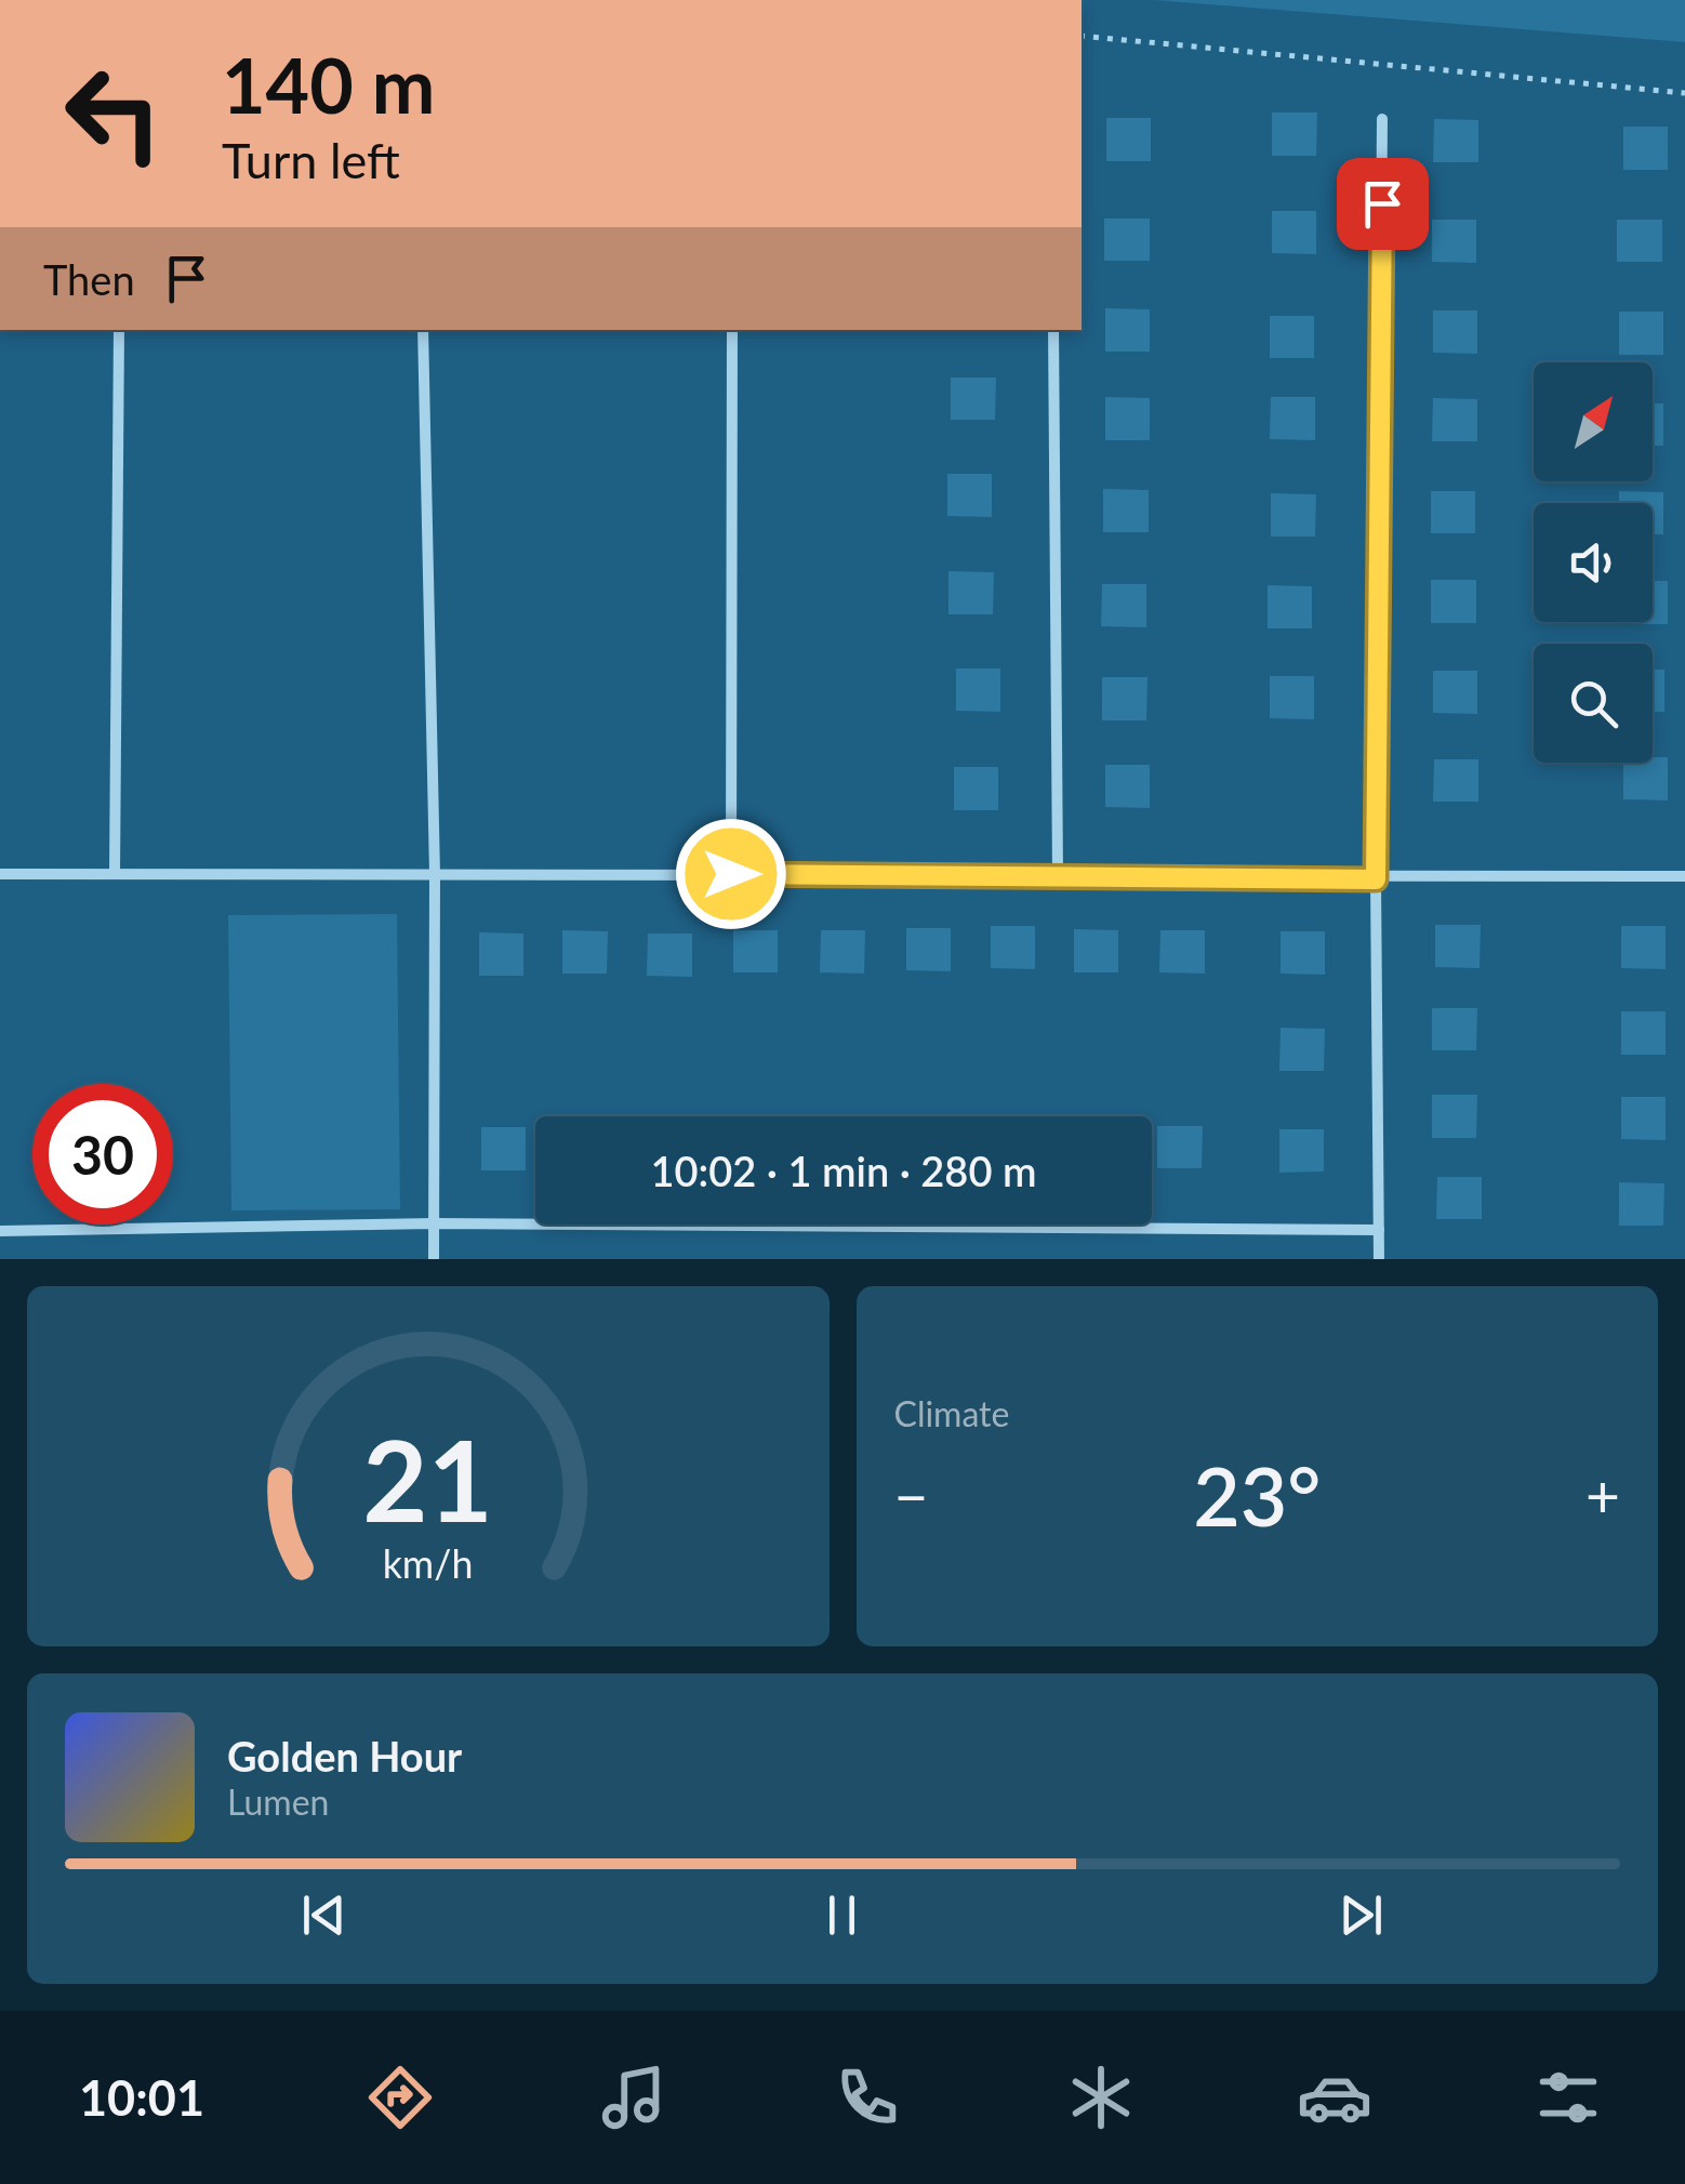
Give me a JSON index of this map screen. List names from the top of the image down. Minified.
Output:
{"north":"top right","page":{"turn":["140 m","Turn left"],"then":"Then","limit":"30","trip":"10:02 · 1 min · 280 m","tile":"Climate","heat":["−","23°","+"],"song":["Golden Hour","Lumen"],"tabs":"10:01","gauge":["21","km/h"]}}
